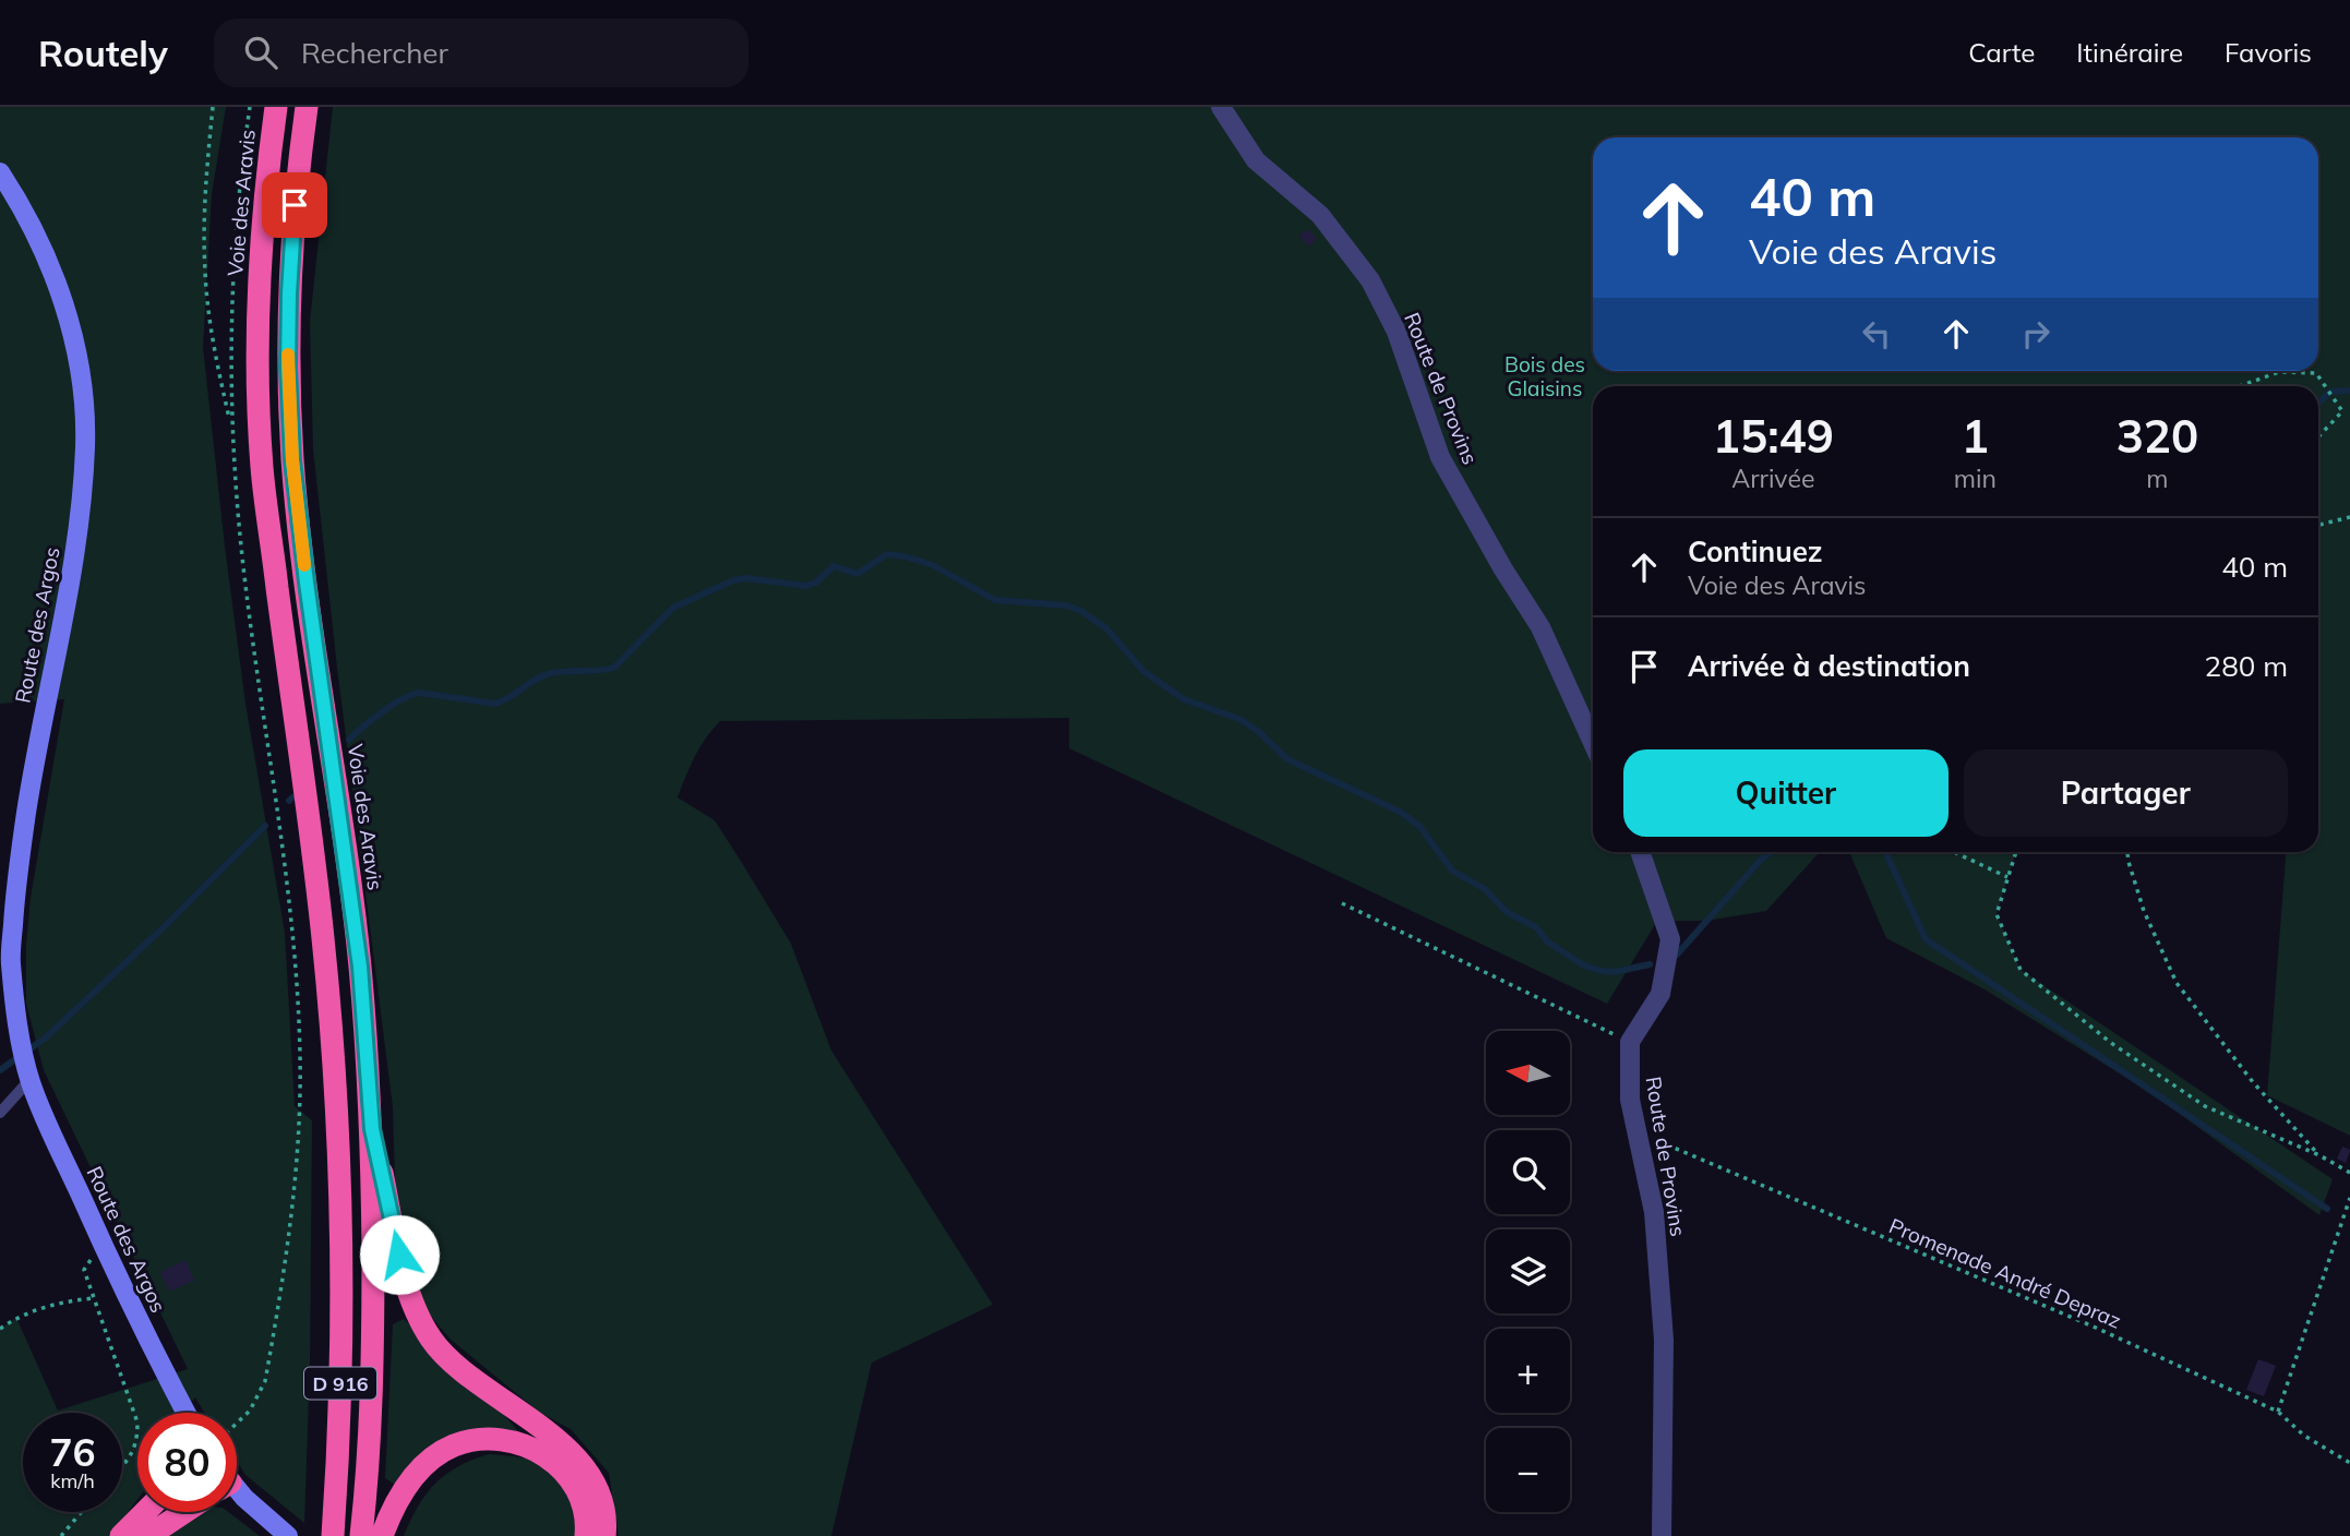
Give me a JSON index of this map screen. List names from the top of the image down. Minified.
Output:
{"streets":{"highway":["Voie des Aravis","D 916"],"street":["Route de Provins","Route des Argos"],"path":["Promenade André Depraz"]},"crossings":[["Route de Provins","Promenade André Depraz"]],"parks":["Bois des Glaisins"],"north":"left","page":{"header":"Routely","search":"Rechercher","nav":["Carte","Itinéraire","Favoris"],"turn":["40 m","Voie des Aravis"],"eta":["15:49","Arrivée","1","min","320","m"],"list":[{"name":"Continuez","note":"Voie des Aravis","value":"40 m"},{"name":"Arrivée à destination","value":"280 m"}],"buttons":["Quitter","Partager"],"map_buttons":["+","−"],"speed":"76 km/h","limit":"80"}}
